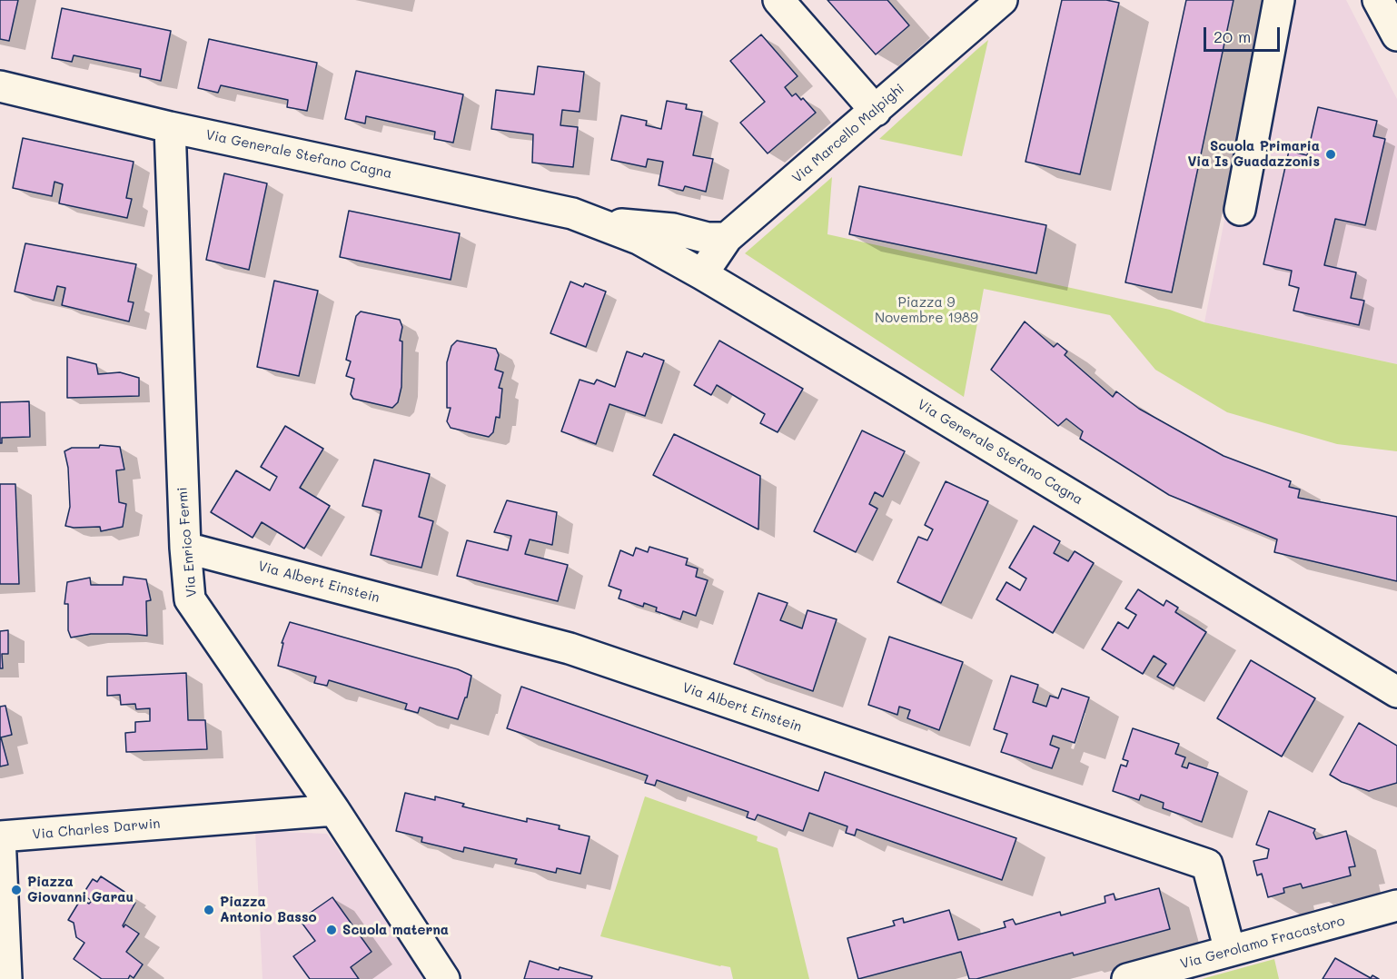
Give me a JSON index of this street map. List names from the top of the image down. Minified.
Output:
{"streets":{"street":["Via Marcello Malpighi","Via Generale Stefano Cagna","Via Enrico Fermi","Via Albert Einstein","Via Charles Darwin","Via Gerolamo Fracastoro"]},"crossings":[["Via Marcello Malpighi","Via Generale Stefano Cagna"],["Via Generale Stefano Cagna","Via Enrico Fermi"],["Via Enrico Fermi","Via Albert Einstein"],["Via Enrico Fermi","Via Charles Darwin"],["Via Albert Einstein","Via Gerolamo Fracastoro"]],"parks":["Piazza 9 Novembre 1989"],"places":["Scuola Primaria Via Is Guadazzonis","Piazza Giovanni Garau","Piazza Antonio Basso","Scuola materna"],"scale_bar":"20 m"}
